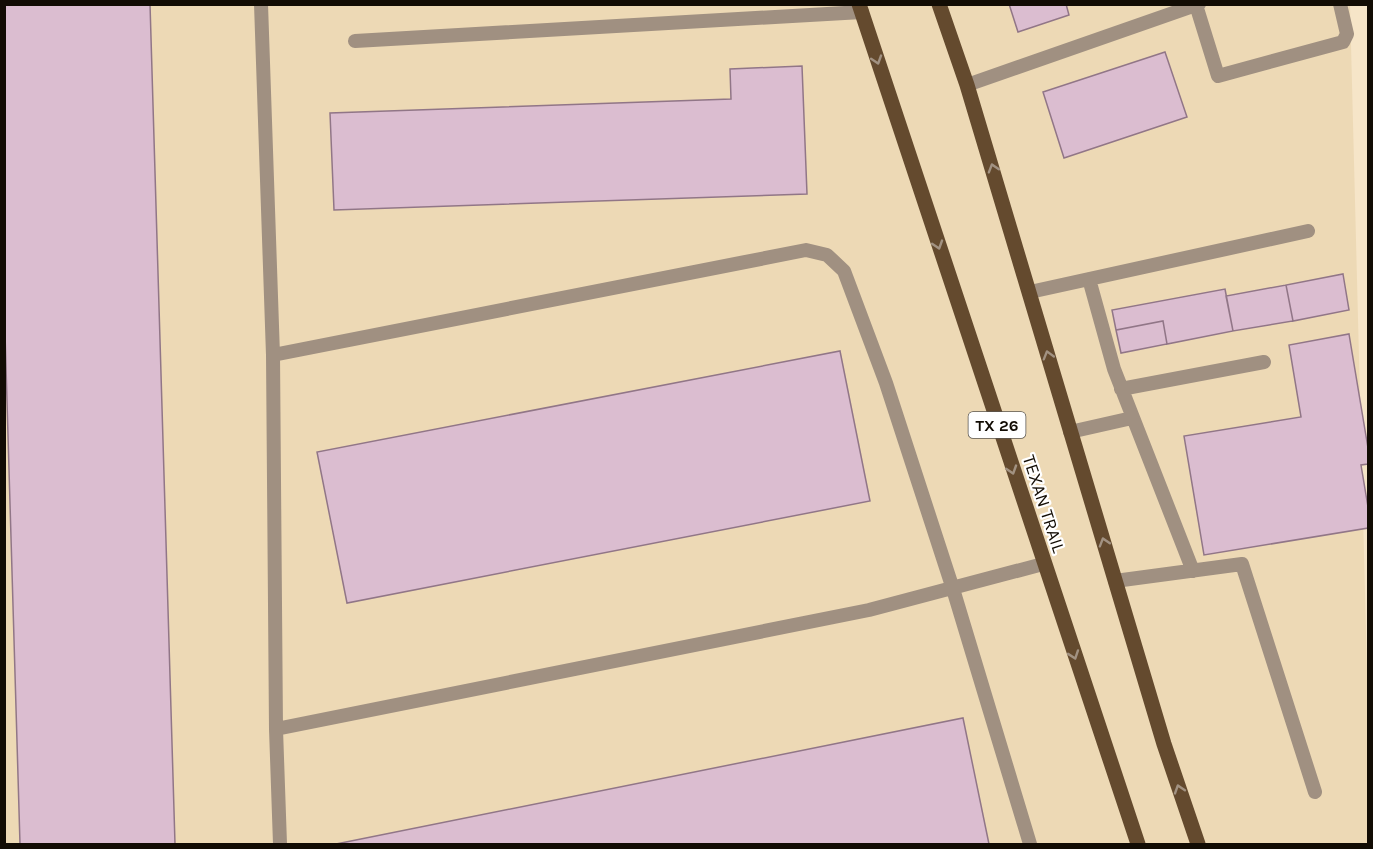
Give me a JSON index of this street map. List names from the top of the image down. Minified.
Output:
{"streets":{"main road":["TX 26","TEXAN TRAIL"]}}
